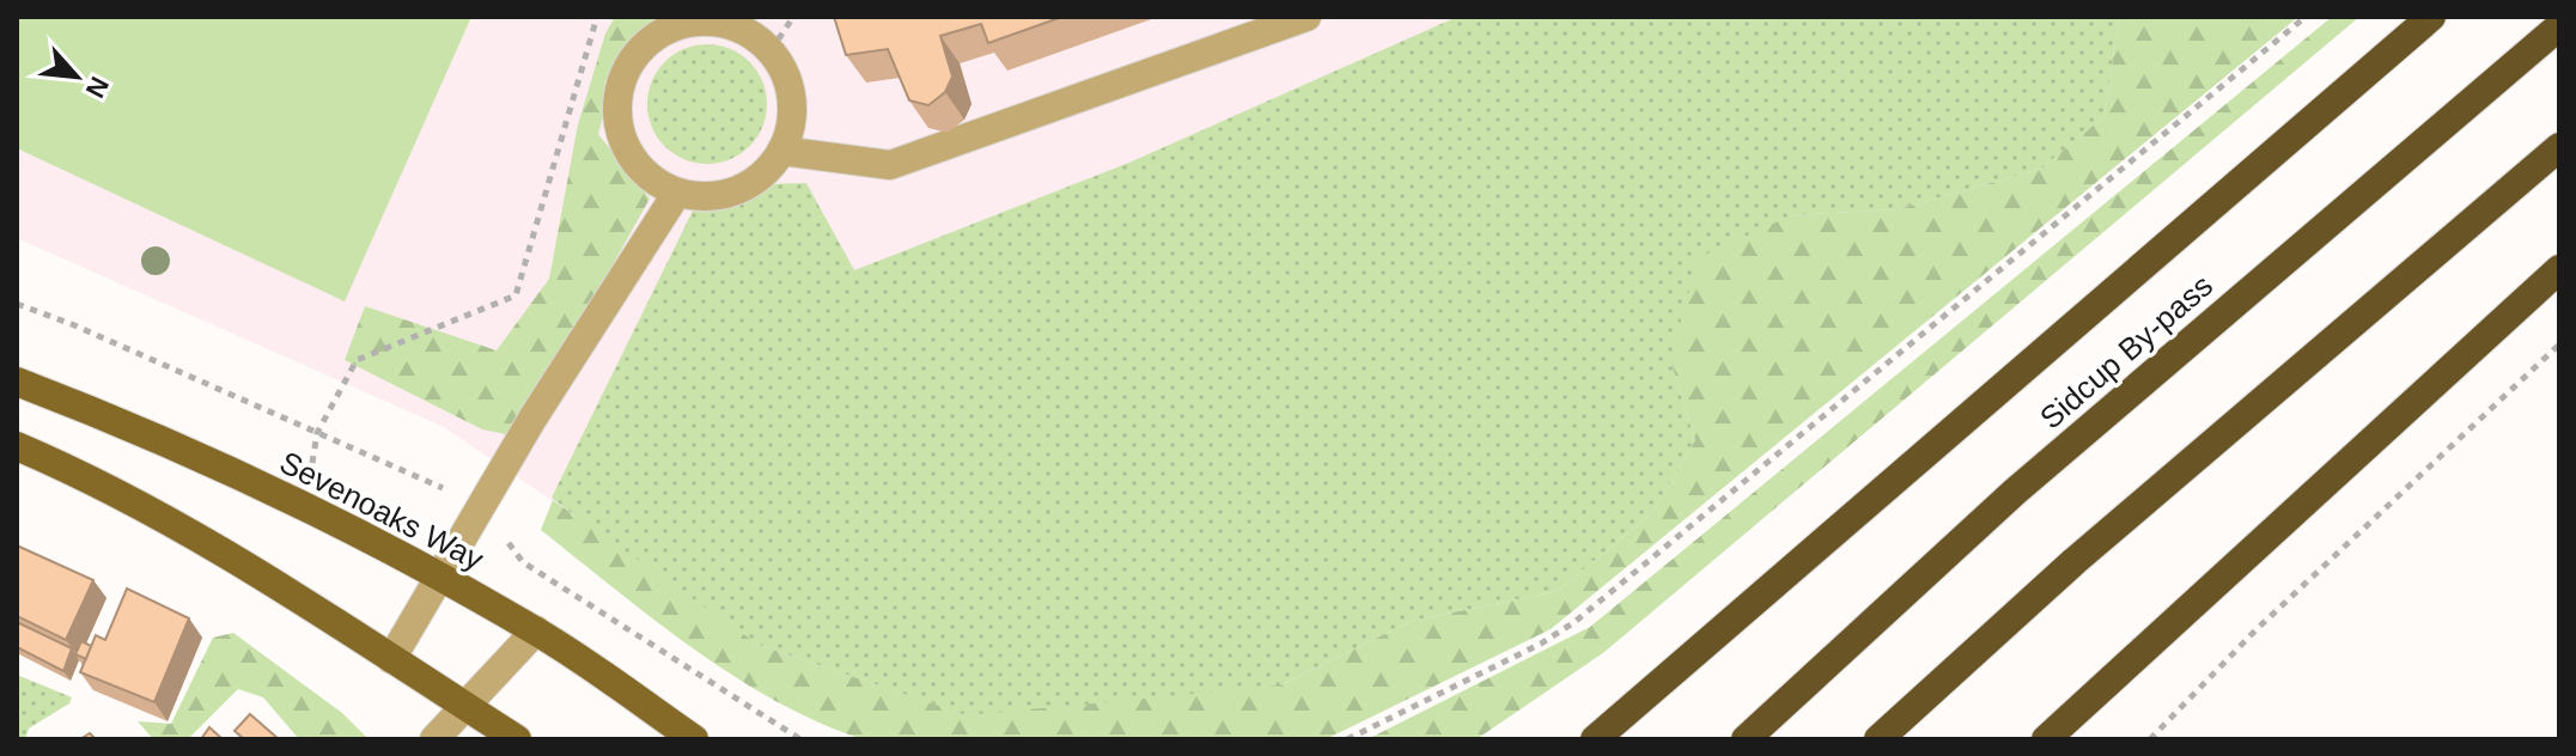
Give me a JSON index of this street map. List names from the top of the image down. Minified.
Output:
{"streets":{"highway":["Sidcup By-pass"],"main road":["Sevenoaks Way"]},"north":"bottom right"}
